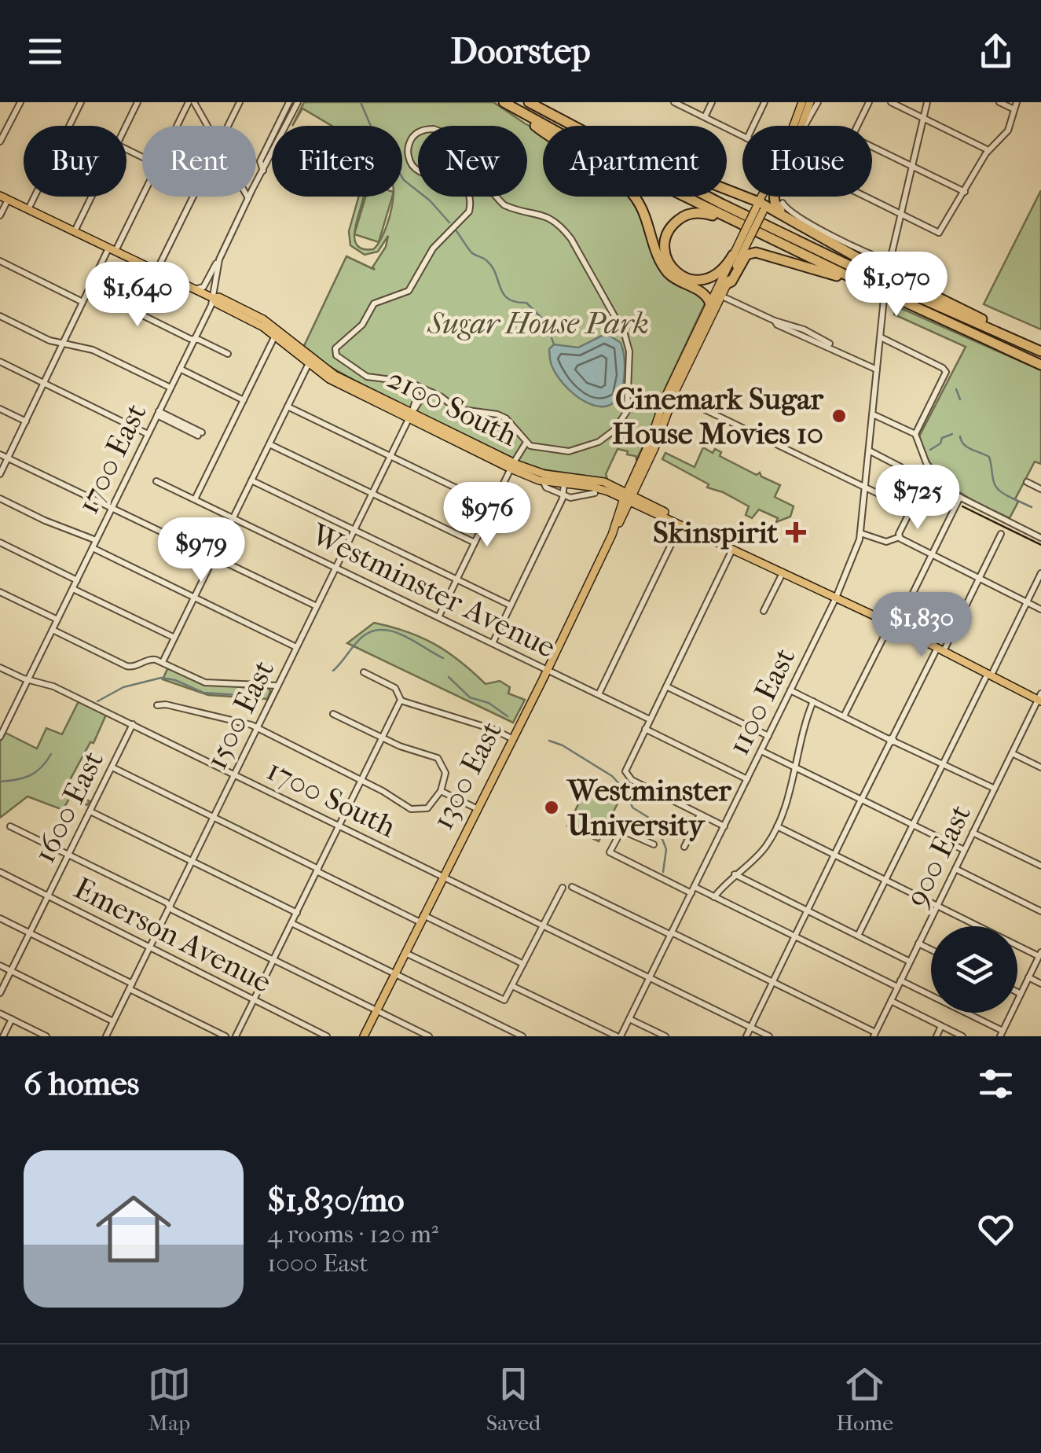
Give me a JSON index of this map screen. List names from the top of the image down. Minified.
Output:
{"streets":{"main road":["2100 South","1300 East"],"street":["1700 East","Westminster Avenue","1100 East","1500 East","1700 South","1600 East","900 East","Emerson Avenue"]},"crossings":[["2100 South","1700 East"],["2100 South","1100 East"],["2100 South","1500 East"],["2100 South","1300 East"],["2100 South","900 East"],["1700 East","1700 South"],["Westminster Avenue","1500 East"],["Westminster Avenue","1300 East"],["1100 East","1700 South"],["1500 East","1700 South"],["1500 East","Emerson Avenue"],["1300 East","1700 South"],["1700 South","1600 East"],["1600 East","Emerson Avenue"]],"parks":["Sugar House Park"],"places":{"other":["Cinemark Sugar House Movies 10","Westminster University"],"health":["Skinspirit"]},"page":{"header":"Doorstep","chip":["Buy","Rent","Filters","New","Apartment","House"],"price":["$1,070","$1,640","$725","$976","$979","$1,830"],"heading":"6 homes","list":[{"name":"$1,830/mo","note":"4 rooms · 120 m² · 1000 East"}],"tabs":["Map","Saved","Home"]}}
